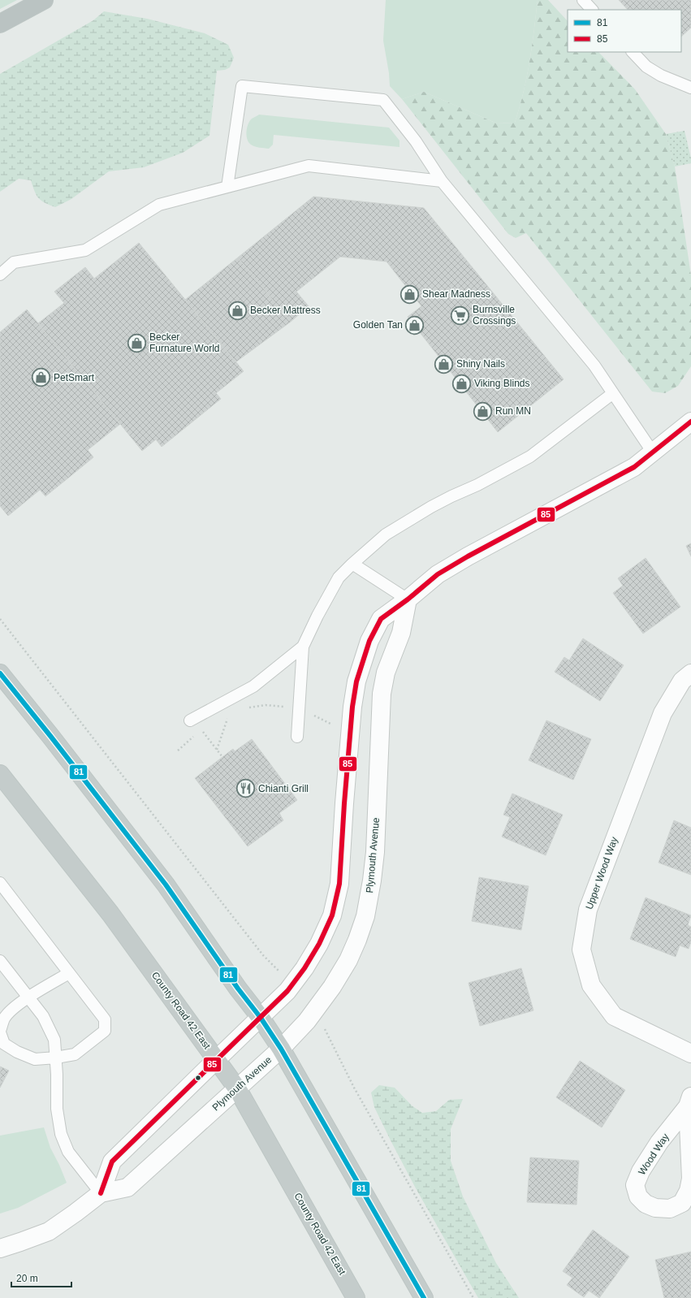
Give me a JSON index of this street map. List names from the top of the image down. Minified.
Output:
{"streets":{"highway":["County Road 42 East"],"street":["Plymouth Avenue","Upper Wood Way","Wood Way"]},"crossings":[["Plymouth Avenue","County Road 42 East"]],"places":{"shop":["Shear Madness","Becker Mattress","Golden Tan","Becker Furnature World","Shiny Nails","PetSmart","Viking Blinds","Run MN"],"supermarket":["Burnsville Crossings"],"restaurant":["Chianti Grill"]},"lines":["transit line 85","transit line 81"],"legend":["81","85"],"scale_bar":"20 m"}
